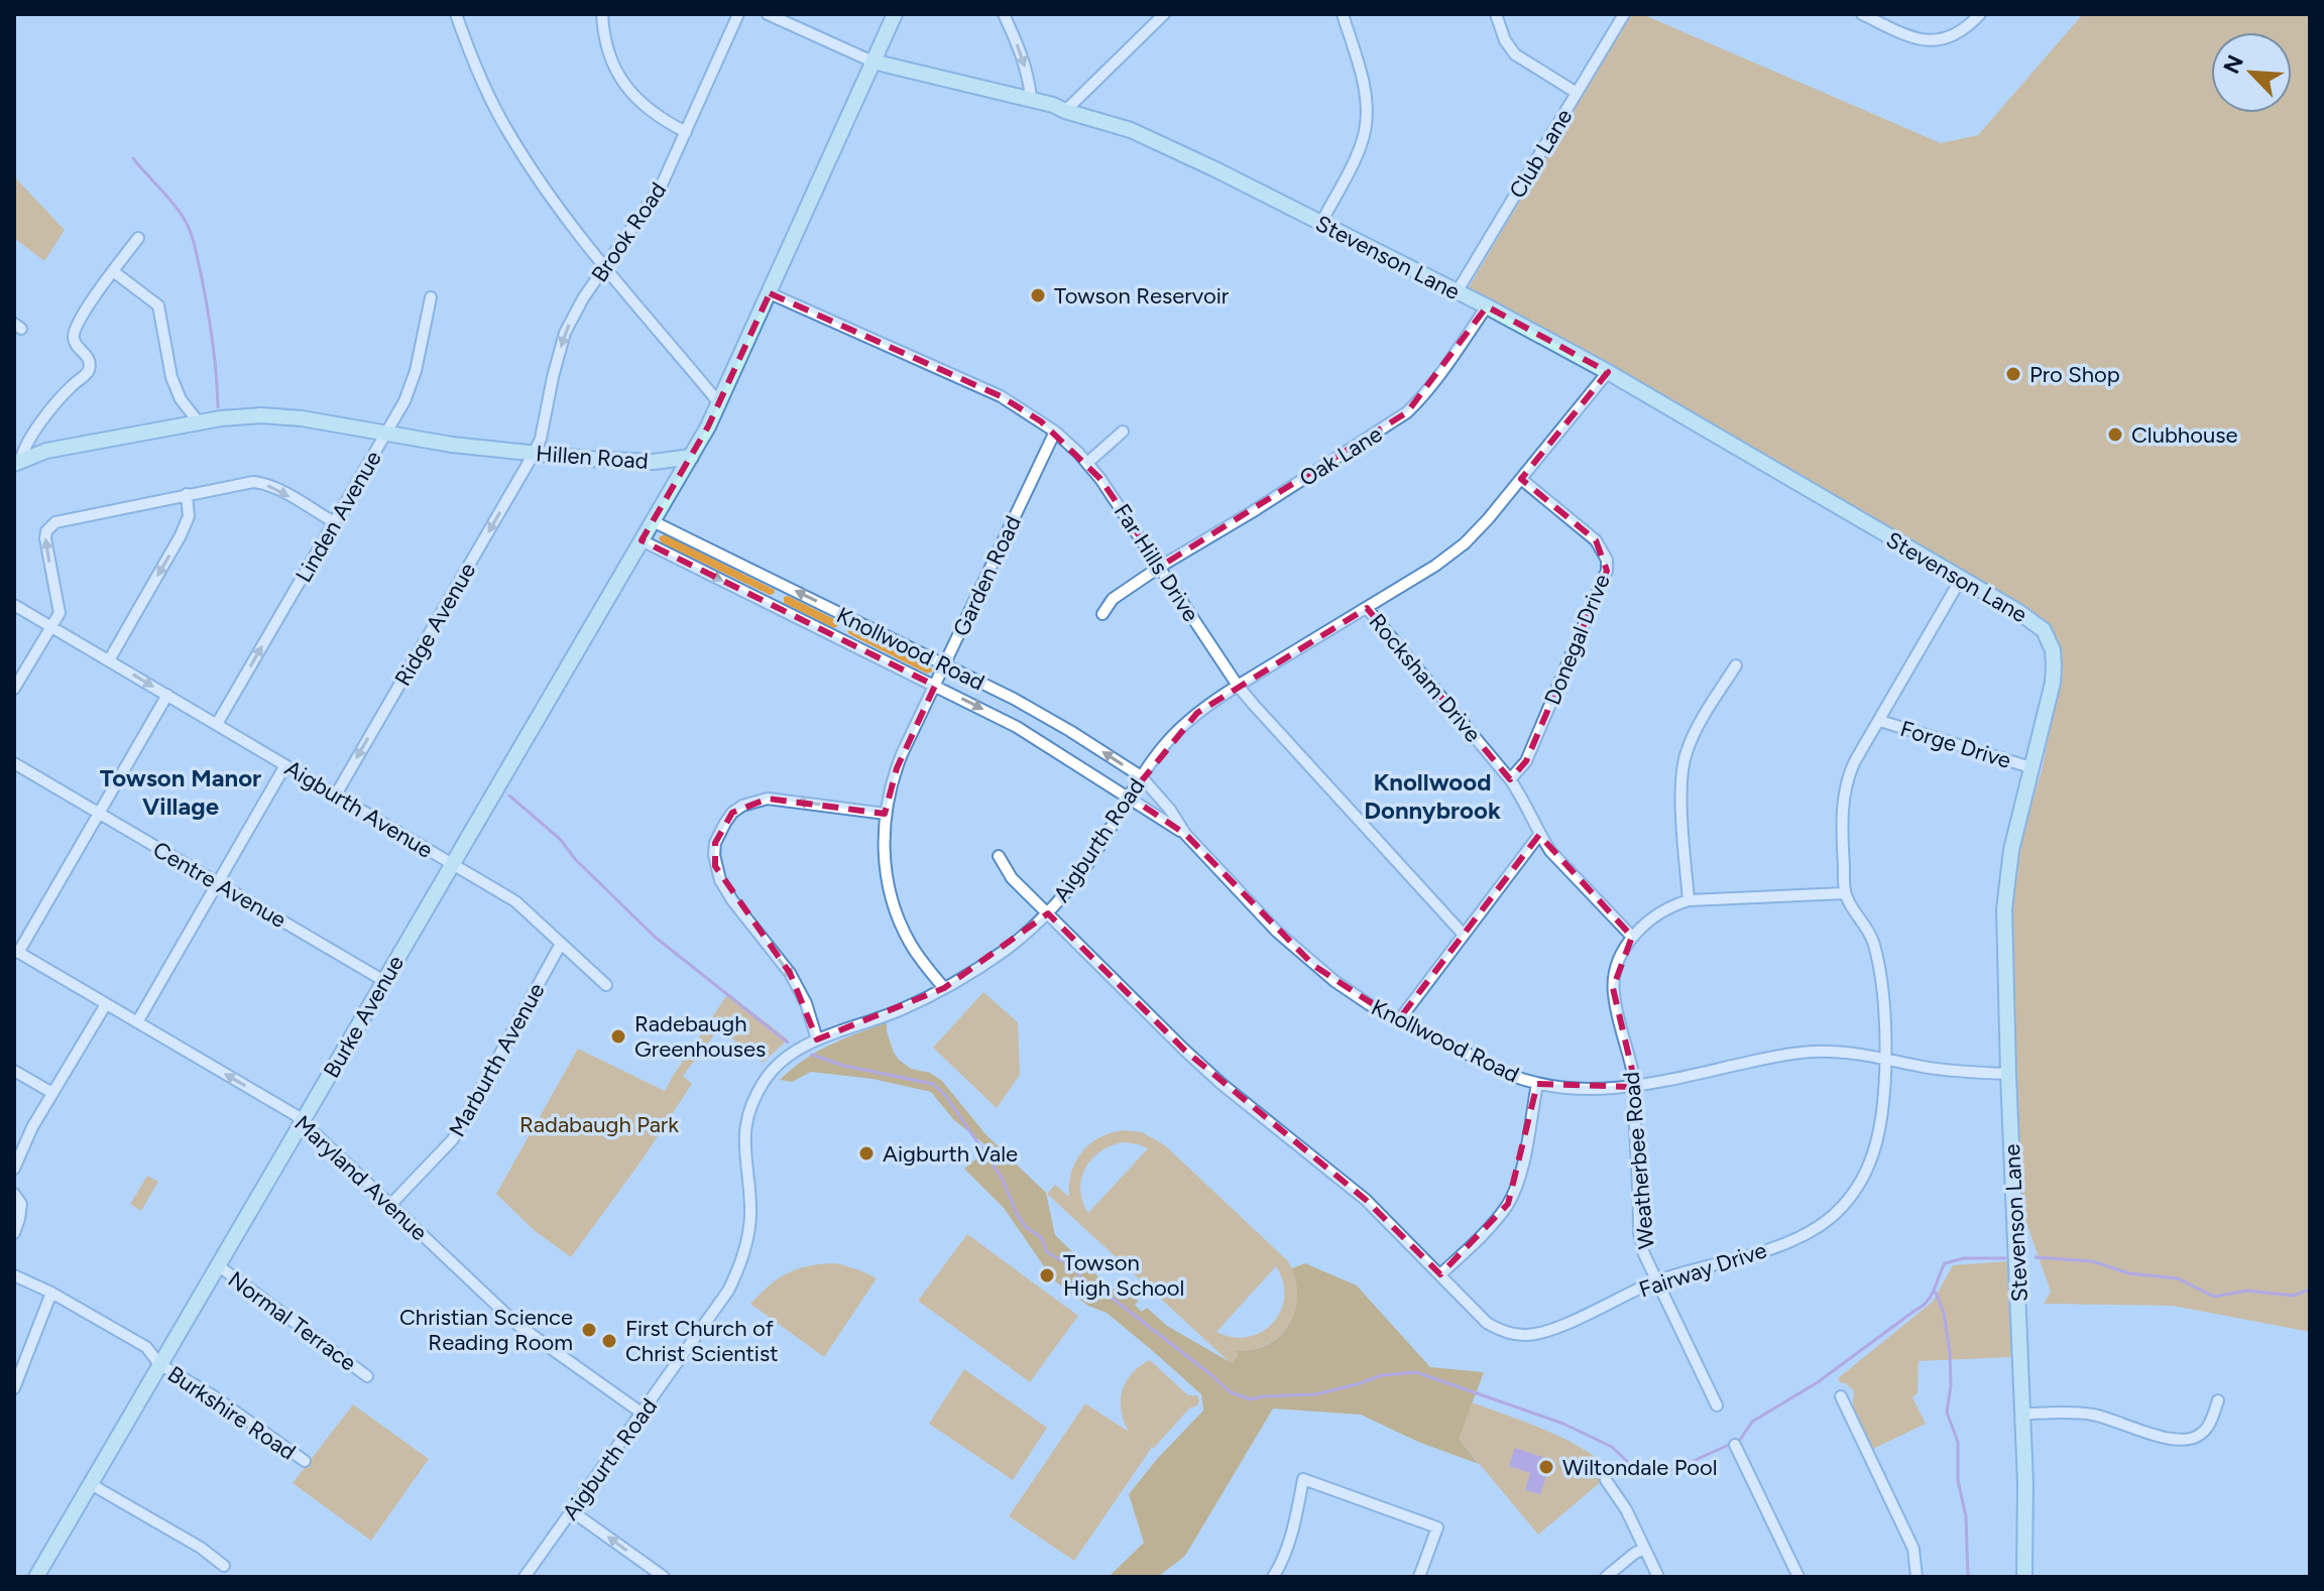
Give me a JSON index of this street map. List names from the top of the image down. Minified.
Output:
{"streets":{"street":["Club Lane","Brook Road","Stevenson Lane","Oak Lane","Hillen Road","Linden Avenue","Far Hills Drive","Garden Road","Ridge Avenue","Donegal Drive","Knollwood Road","Rocksham Drive","Forge Drive","Aigburth Avenue","Aigburth Road","Centre Avenue","Burke Avenue","Marburth Avenue","Weatherbee Road","Maryland Avenue","Fairway Drive","Normal Terrace","Burkshire Road"]},"crossings":[["Club Lane","Stevenson Lane"],["Brook Road","Hillen Road"],["Brook Road","Ridge Avenue"],["Stevenson Lane","Oak Lane"],["Stevenson Lane","Knollwood Road"],["Stevenson Lane","Forge Drive"],["Stevenson Lane","Aigburth Road"],["Oak Lane","Far Hills Drive"],["Hillen Road","Linden Avenue"],["Hillen Road","Ridge Avenue"],["Hillen Road","Burke Avenue"],["Linden Avenue","Aigburth Avenue"],["Far Hills Drive","Garden Road"],["Far Hills Drive","Aigburth Road"],["Garden Road","Knollwood Road"],["Garden Road","Aigburth Road"],["Ridge Avenue","Aigburth Avenue"],["Donegal Drive","Rocksham Drive"],["Donegal Drive","Aigburth Road"],["Knollwood Road","Aigburth Road"],["Knollwood Road","Burke Avenue"],["Knollwood Road","Weatherbee Road"],["Knollwood Road","Fairway Drive"],["Rocksham Drive","Aigburth Road"],["Rocksham Drive","Weatherbee Road"],["Aigburth Avenue","Burke Avenue"],["Aigburth Avenue","Marburth Avenue"],["Aigburth Road","Maryland Avenue"],["Aigburth Road","Fairway Drive"],["Centre Avenue","Burke Avenue"],["Burke Avenue","Maryland Avenue"],["Burke Avenue","Normal Terrace"],["Burke Avenue","Burkshire Road"],["Marburth Avenue","Maryland Avenue"],["Weatherbee Road","Fairway Drive"]],"one_way":["Brook Road","Linden Avenue","Ridge Avenue"],"districts":["Towson Manor Village","Knollwood Donnybrook"],"parks":["Radabaugh Park"],"places":["Towson Reservoir","Pro Shop","Clubhouse","Radebaugh Greenhouses","Aigburth Vale","Towson High School","Christian Science Reading Room","First Church of Christ Scientist","Wiltondale Pool"],"north":"top left"}
